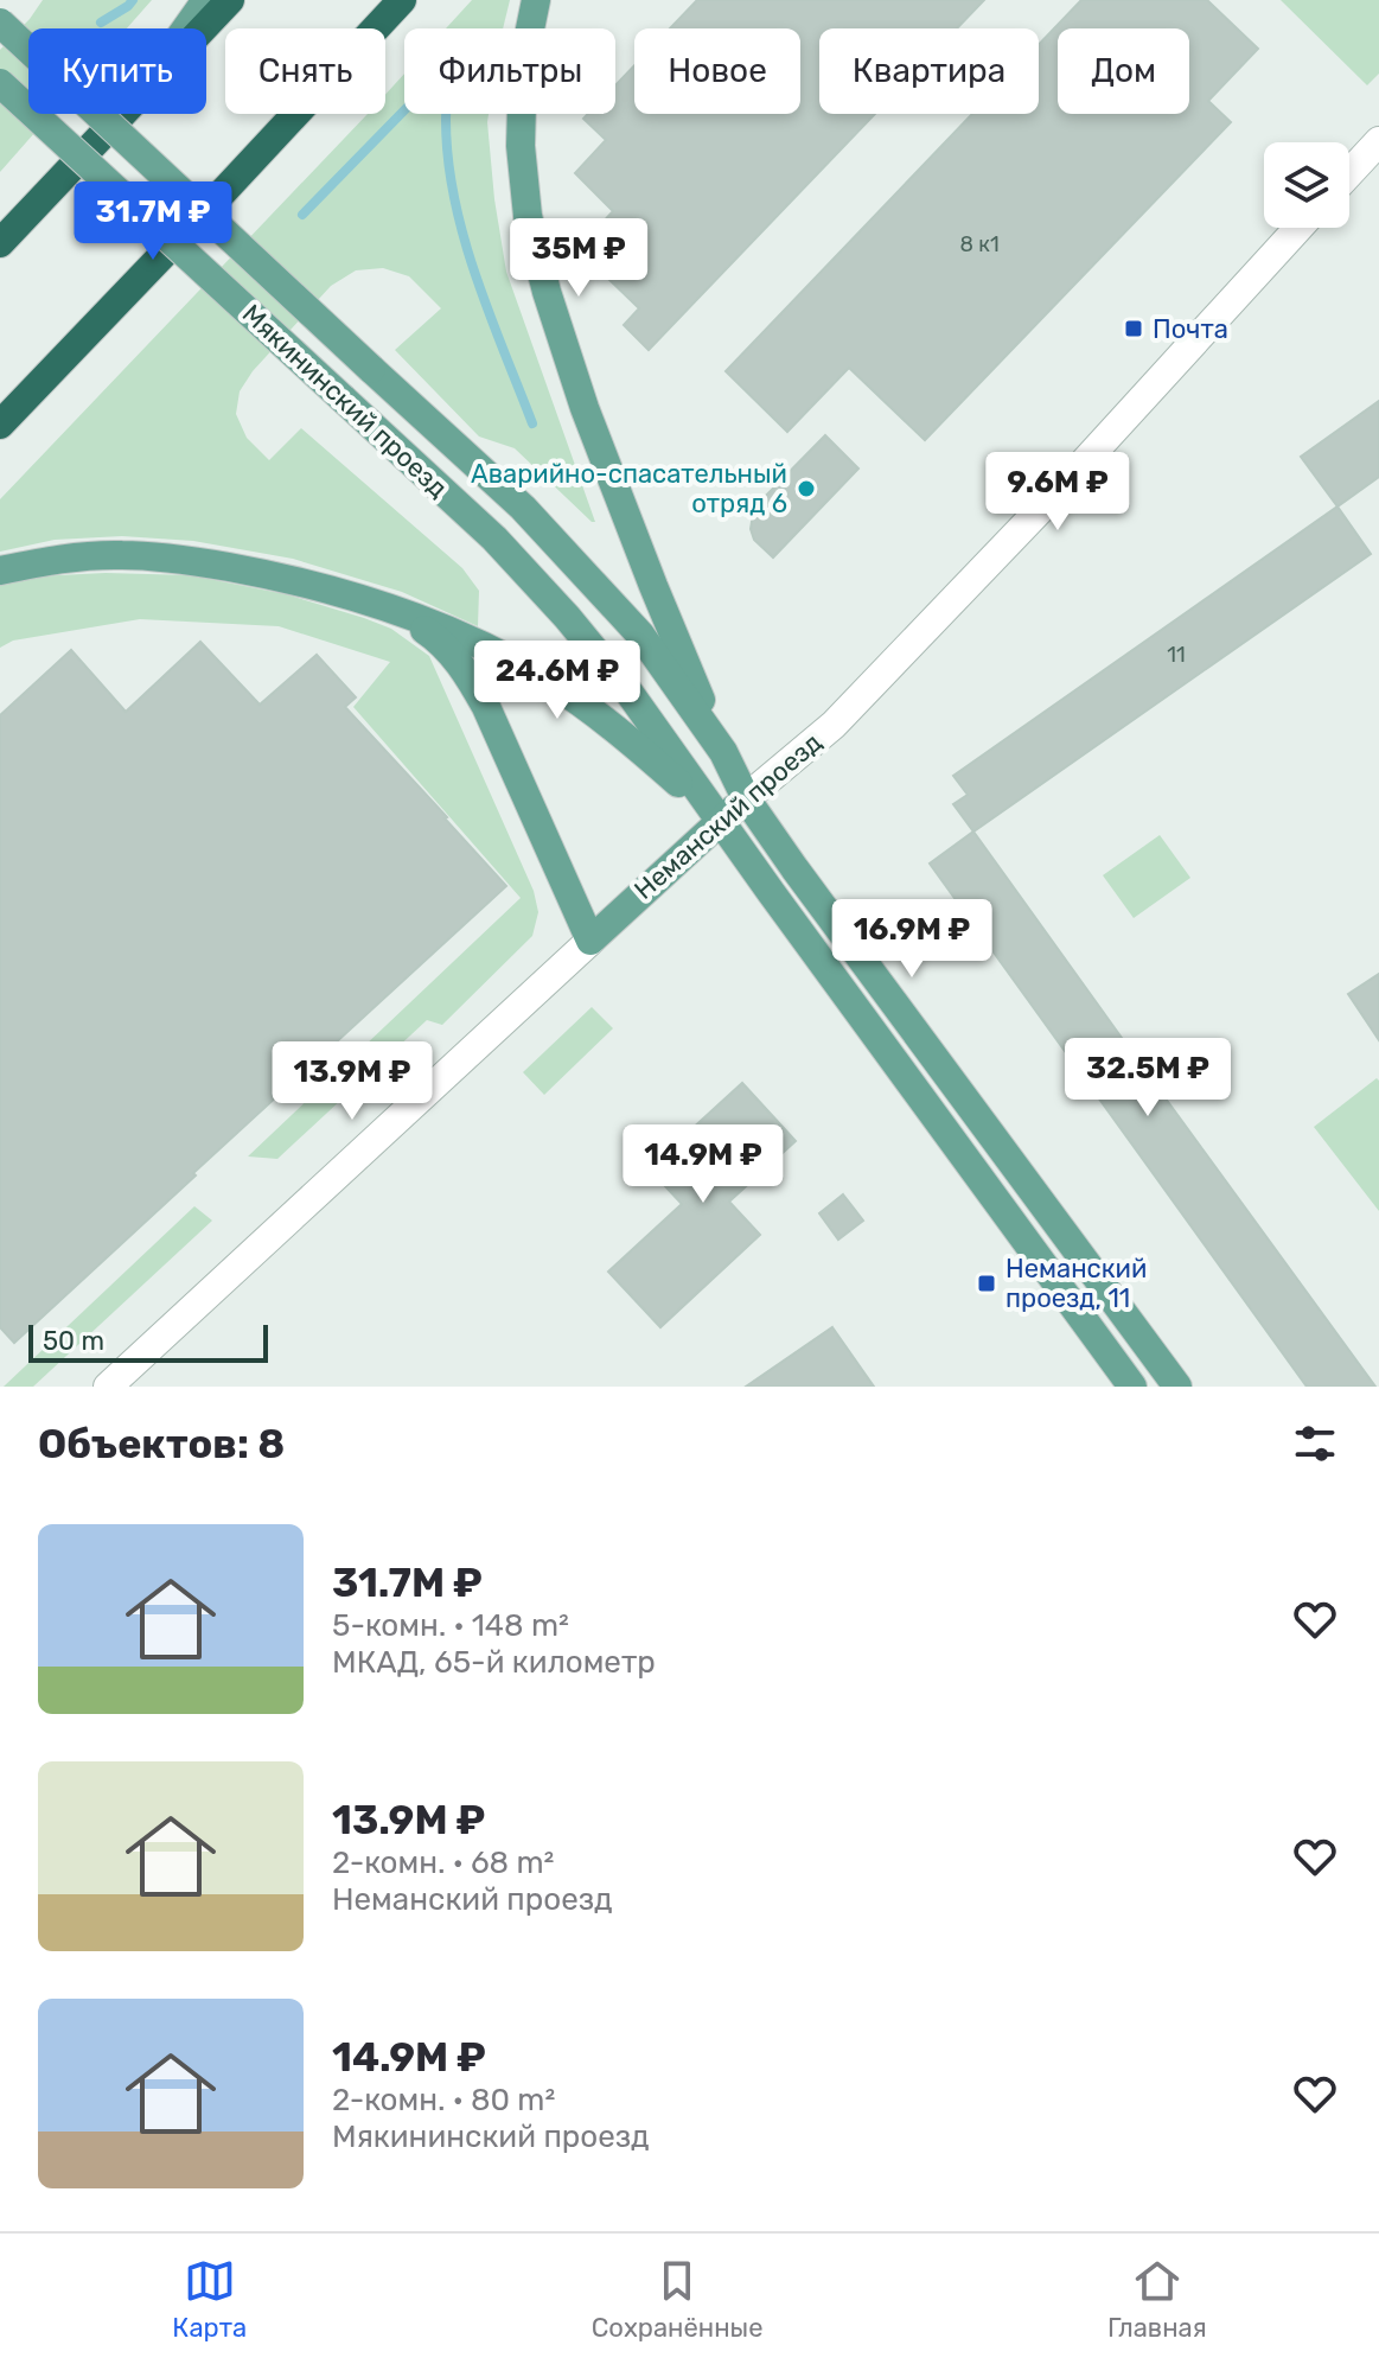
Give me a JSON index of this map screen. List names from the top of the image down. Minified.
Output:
{"streets":{"main road":["Мякининский проезд","Неманский проезд"]},"crossings":[["Мякининский проезд","Неманский проезд"]],"places":{"transit":["Почта","Неманский проезд, 11"],"other":["Аварийно-спасательный отряд 6"]},"house_numbers":["8 к1","11"],"scale_bar":"50 m","page":{"chip":["Купить","Снять","Фильтры","Новое","Квартира","Дом"],"price":["31.7M ₽","35M ₽","9.6M ₽","24.6M ₽","16.9M ₽","32.5M ₽","13.9M ₽","14.9M ₽"],"scale":"50 m","heading":"Объектов: 8","list":[{"name":"31.7M ₽","note":"5-комн. · 148 m² · МКАД, 65-й километр"},{"name":"13.9M ₽","note":"2-комн. · 68 m² · Неманский проезд"},{"name":"14.9M ₽","note":"2-комн. · 80 m² · Мякининский проезд"}],"tabs":["Карта","Сохранённые","Главная"]}}
